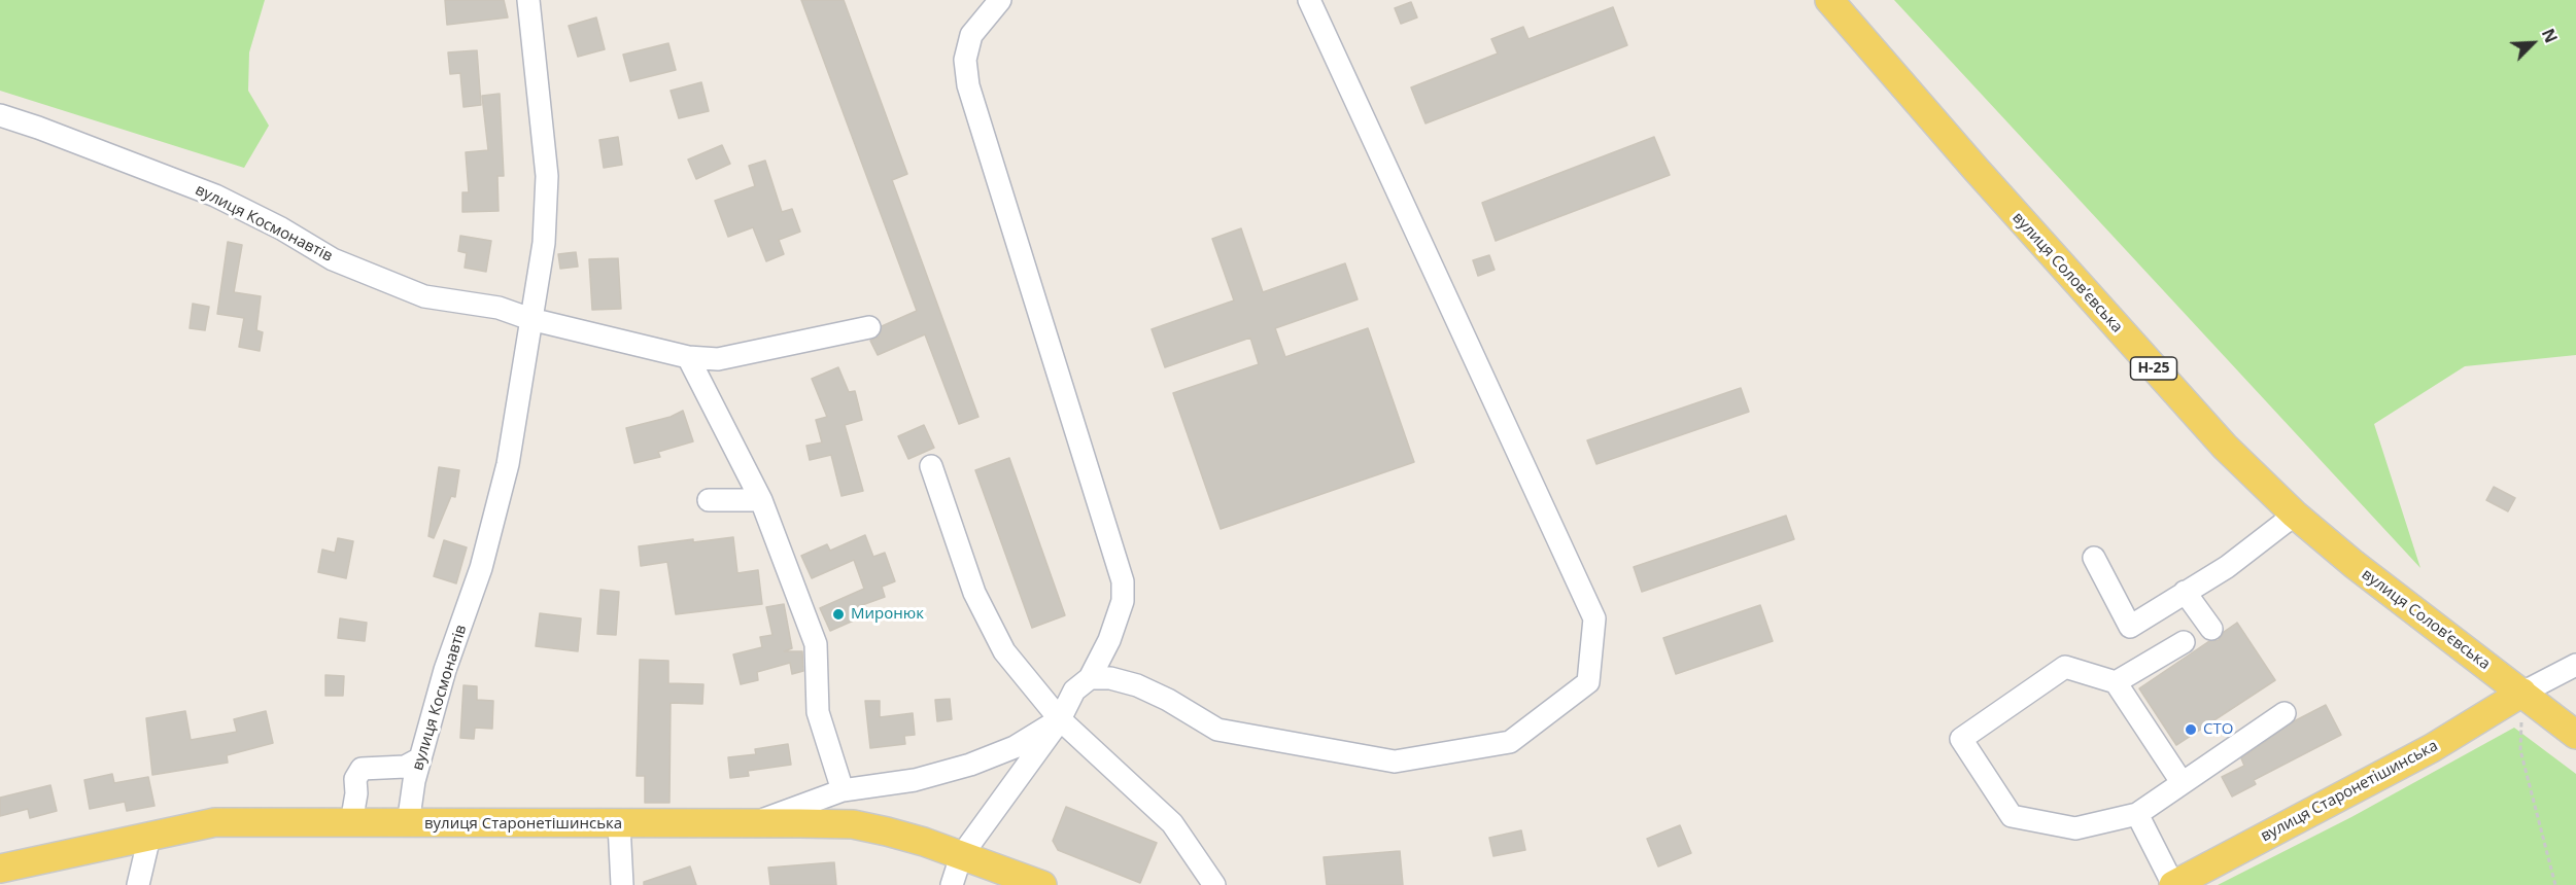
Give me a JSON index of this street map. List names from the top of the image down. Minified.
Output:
{"streets":{"main road":["вулиця Соловʼєвська","Н-25","вулиця Старонетішинська"],"street":["вулиця Космонавтів"]},"crossings":[["вулиця Космонавтів","вулиця Старонетішинська"],["вулиця Соловʼєвська","Н-25"],["вулиця Соловʼєвська","вулиця Старонетішинська"],["Н-25","вулиця Старонетішинська"]],"places":["Миронюк","СТО"],"north":"top right"}
